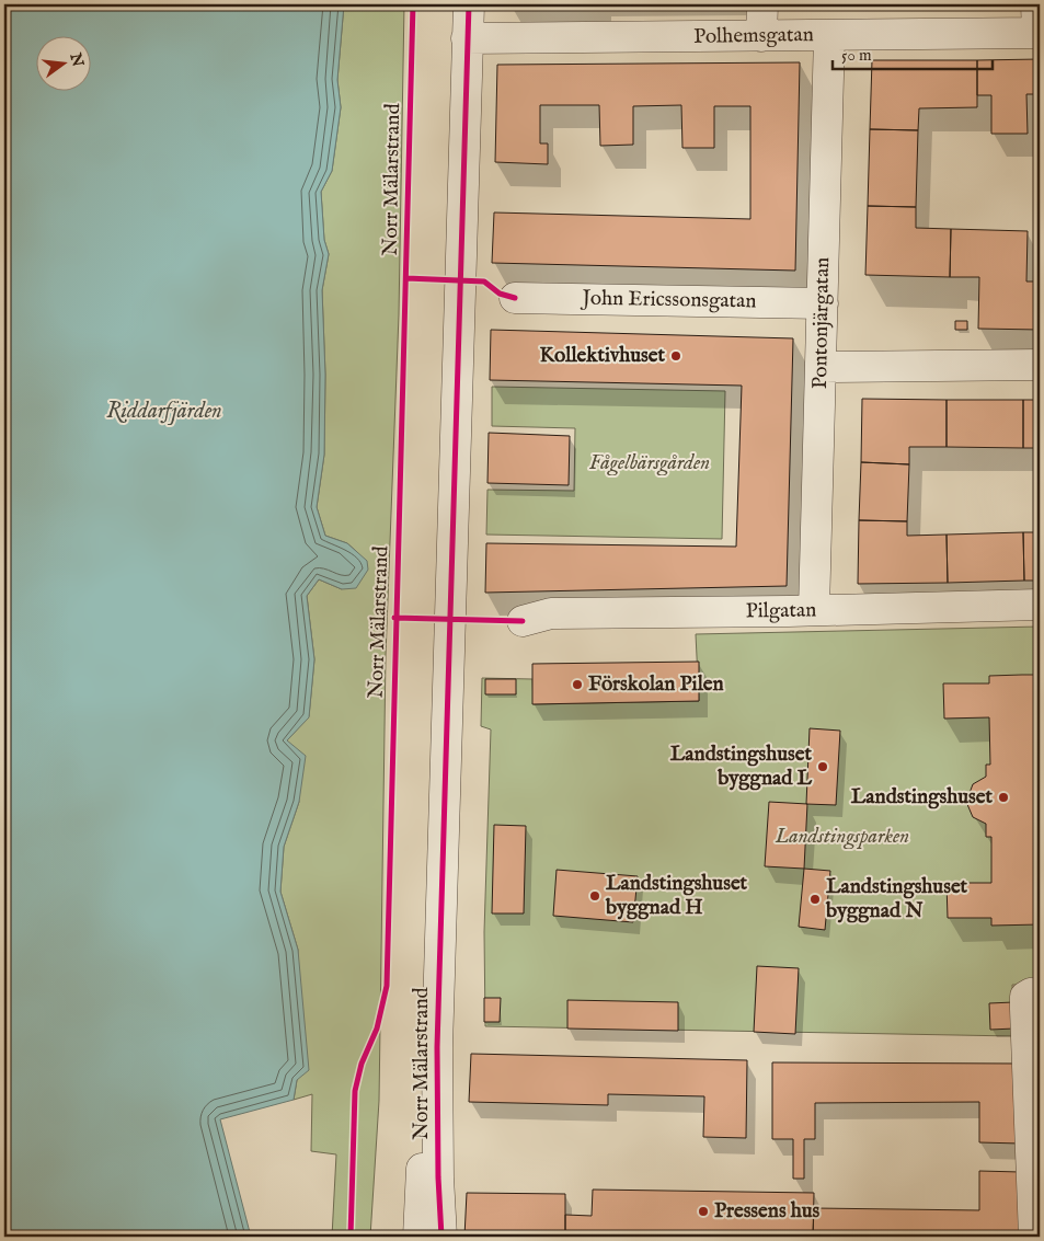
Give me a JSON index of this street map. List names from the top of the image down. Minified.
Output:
{"streets":{"street":["Polhemsgatan","Norr Mälarstrand","John Ericssonsgatan","Pontonjärgatan","Pilgatan"]},"crossings":[["Polhemsgatan","Norr Mälarstrand"],["Polhemsgatan","Pontonjärgatan"],["John Ericssonsgatan","Pontonjärgatan"],["Pontonjärgatan","Pilgatan"]],"water":["Riddarfjärden"],"parks":["Fågelbärsgården","Landstingsparken"],"places":["Kollektivhuset","Förskolan Pilen","Landstingshuset byggnad L","Landstingshuset","Landstingshuset byggnad H","Landstingshuset byggnad N","Pressens hus"],"scale_bar":"50 m","north":"right"}
